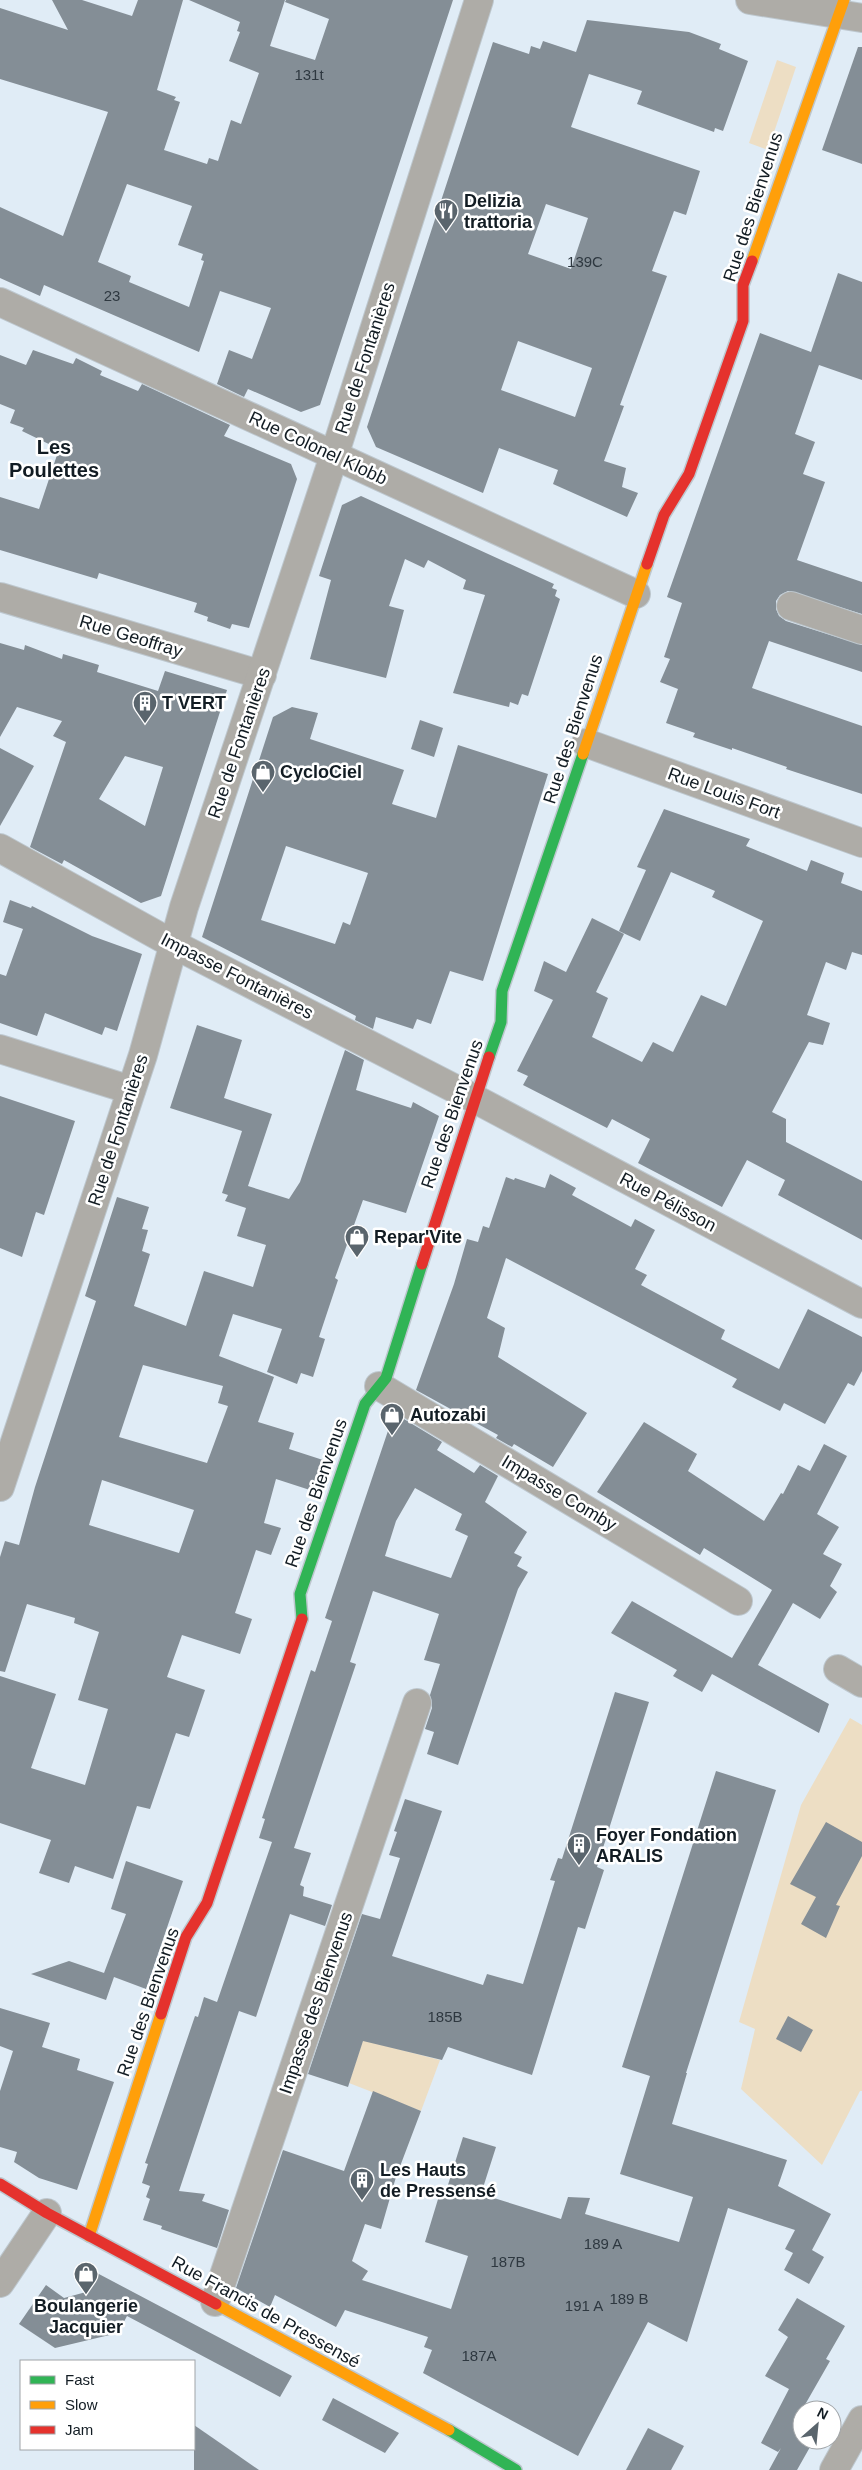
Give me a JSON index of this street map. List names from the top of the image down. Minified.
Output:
{"streets":{"street":["Rue des Bienvenus","Rue de Fontanières","Rue Colonel Klobb","Rue Geoffray","Rue Louis Fort","Impasse Fontanières","Rue Pélisson","Impasse Comby","Impasse des Bienvenus","Rue Francis de Pressensé"]},"crossings":[["Rue des Bienvenus","Rue Colonel Klobb"],["Rue des Bienvenus","Rue Louis Fort"],["Rue des Bienvenus","Impasse Fontanières"],["Rue des Bienvenus","Rue Pélisson"],["Rue des Bienvenus","Impasse Comby"],["Rue des Bienvenus","Rue Francis de Pressensé"],["Rue de Fontanières","Rue Colonel Klobb"],["Rue de Fontanières","Rue Geoffray"],["Rue de Fontanières","Impasse Fontanières"],["Impasse Fontanières","Rue Pélisson"],["Impasse des Bienvenus","Rue Francis de Pressensé"]],"districts":["Les Poulettes"],"places":{"restaurant":["Delizia trattoria"],"building":["T VERT","Foyer Fondation ARALIS","Les Hauts de Pressensé"],"shop":["CycloCiel","Repar'Vite","Autozabi","Boulangerie Jacquier"]},"house_numbers":["131t","139C","23","185B","189 A","187B","189 B","191 A","187A"],"legend":["Fast","Slow","Jam"],"north":"top right"}
